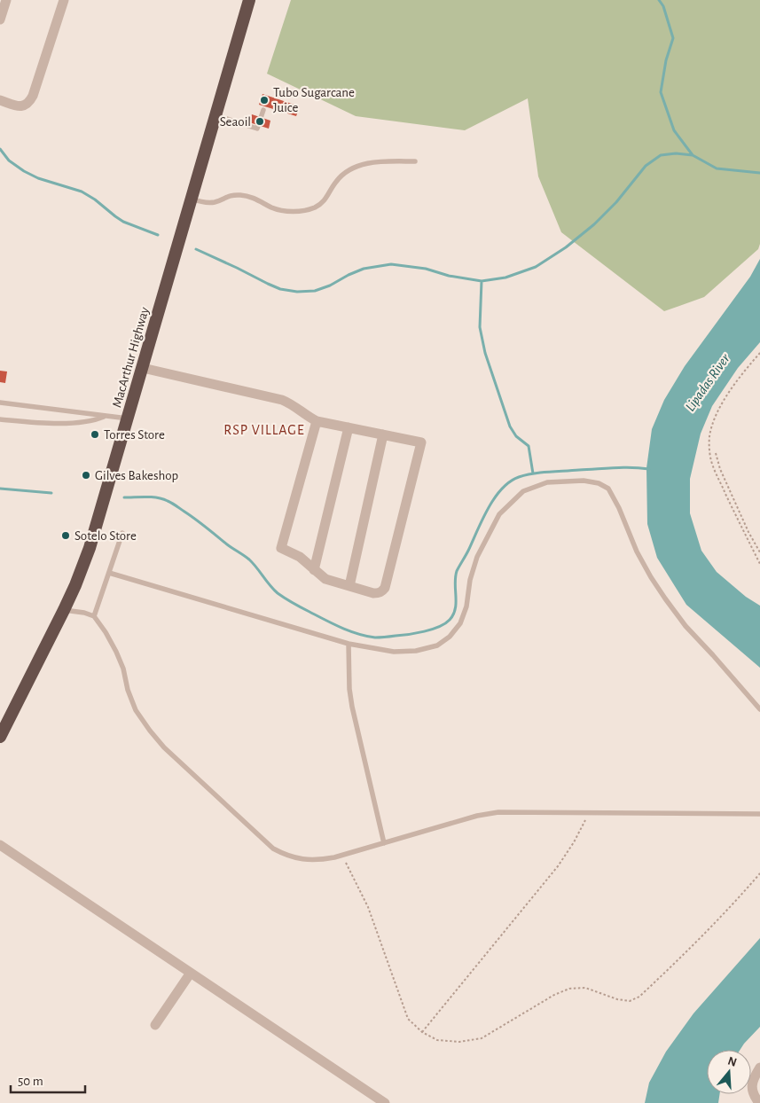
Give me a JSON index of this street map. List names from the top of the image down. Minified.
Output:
{"streets":{"highway":["MacArthur Highway"]},"districts":["RSP VILLAGE"],"water":["Lipadas River"],"places":["Tubo Sugarcane Juice","Seaoil","Torres Store","Gilves Bakeshop","Sotelo Store"],"scale_bar":"50 m","north":"top"}
